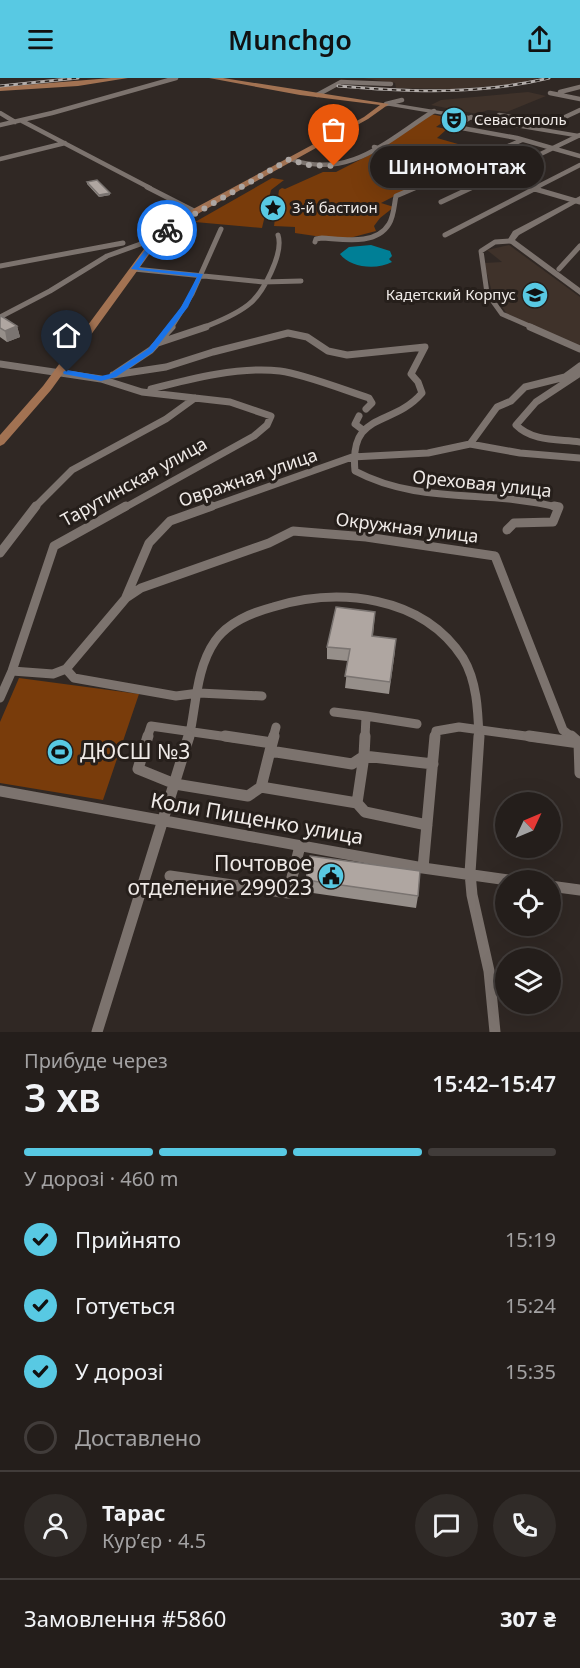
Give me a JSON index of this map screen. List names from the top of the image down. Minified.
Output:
{"streets":{"street":["Овражная улица","Тарутинская улица","Ореховая улица","Окружная улица","Коли Пищенко улица"]},"crossings":[["Овражная улица","Ореховая улица"],["Овражная улица","Окружная улица"]],"places":{"theatre":["Севастополь"],"other":["Шиномонтаж"],"place":["3-й бастион"],"school or university":["Кадетский Корпус"],"sports":["ДЮСШ №3"],"public building":["Почтовое отделение 299023"]},"north":"top right","page":{"header":"Munchgo","bubble":"Шиномонтаж","heading":["3 хв","Прибуде через","15:42–15:47"],"panel":["Тарас","Кур’єр · 4.5","Замовлення #5860","307 ₴"],"bar":"У дорозі · 460 m","list":[["Прийнято","15:19"],["Готується","15:24"],["У дорозі","15:35"],"Доставлено"]}}
